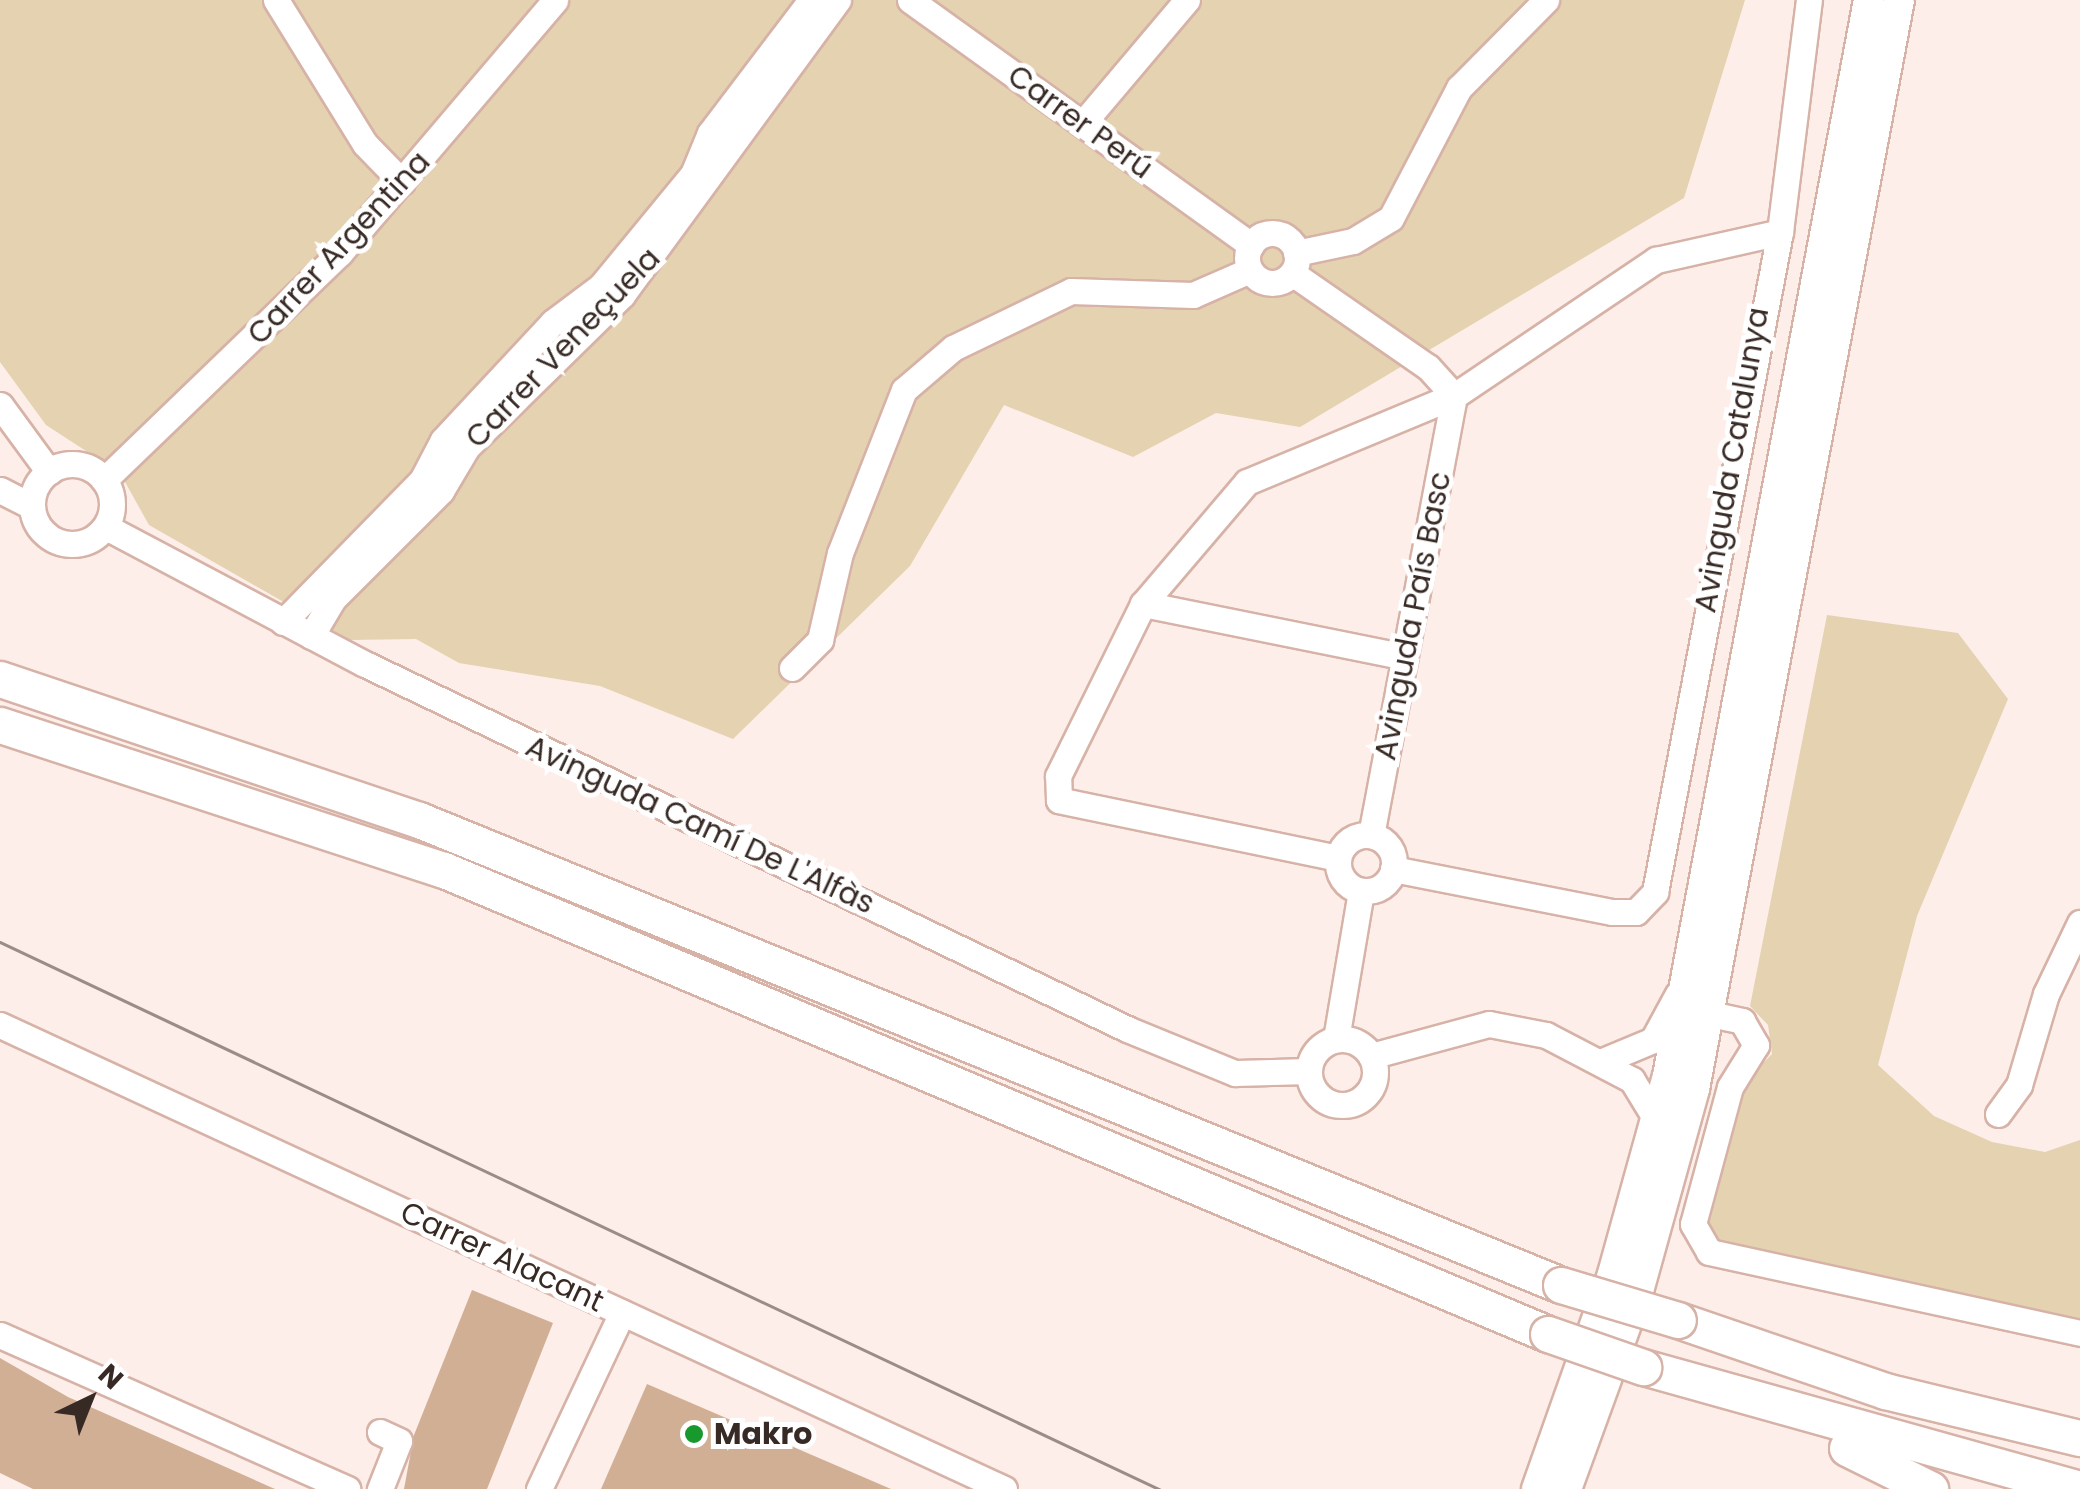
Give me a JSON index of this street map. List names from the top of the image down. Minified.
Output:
{"streets":{"street":["Carrer Perú","Carrer Argentina","Carrer Veneçuela","Avinguda Catalunya","Avinguda País Basc","Avinguda Camí De L'Alfàs","Carrer Alacant"]},"crossings":[["Carrer Argentina","Avinguda Camí De L'Alfàs"],["Carrer Veneçuela","Avinguda Camí De L'Alfàs"],["Avinguda Catalunya","Avinguda País Basc"]],"places":["Makro"],"north":"top right"}
